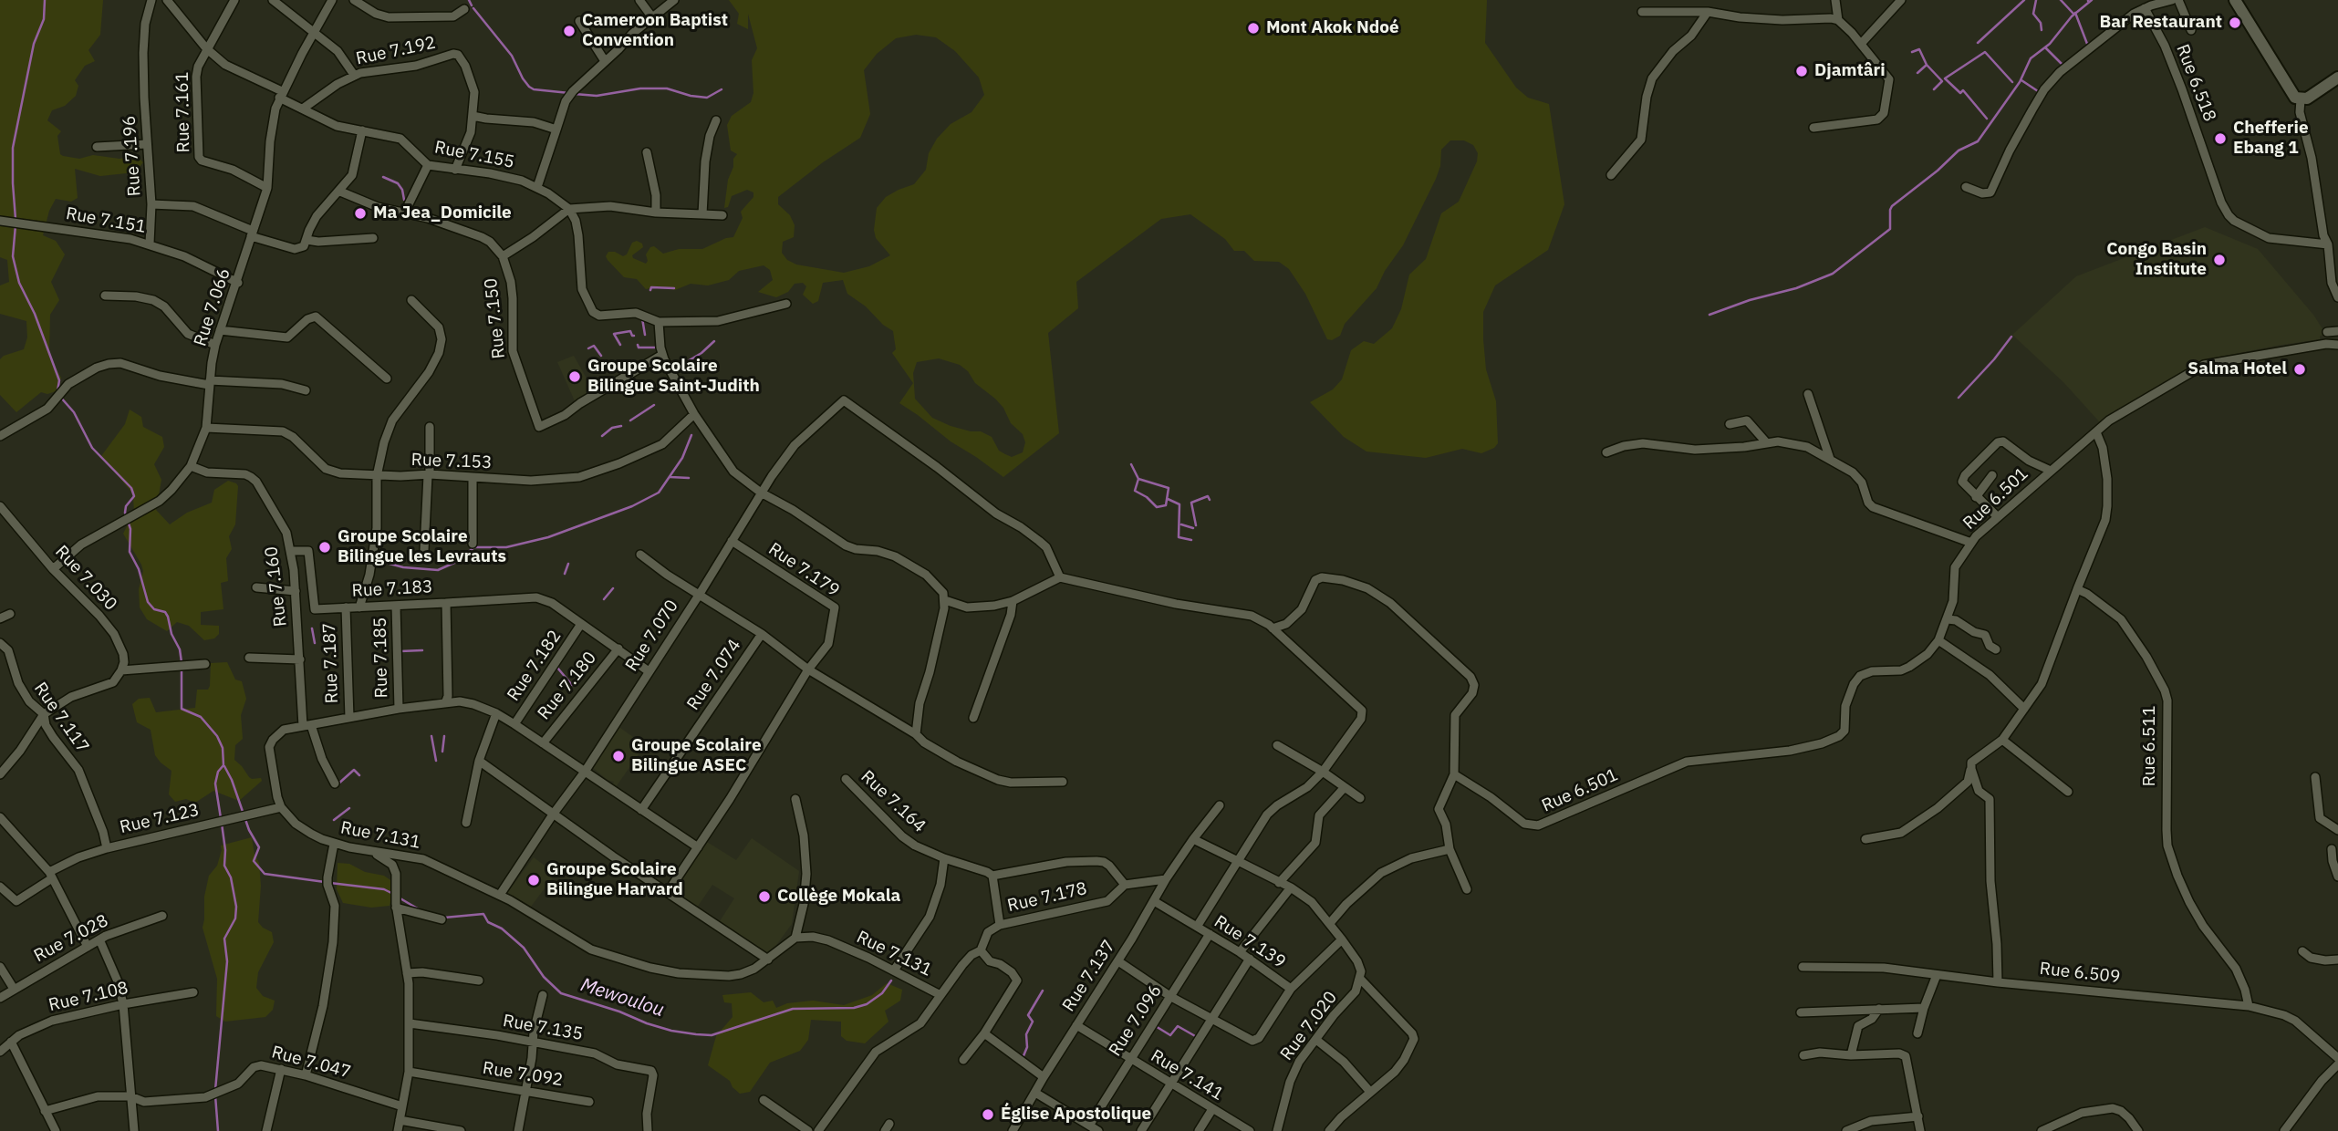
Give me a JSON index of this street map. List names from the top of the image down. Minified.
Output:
{"streets":{"street":["Rue 7.192","Rue 6.518","Rue 7.161","Rue 7.155","Rue 7.196","Rue 7.151","Rue 7.066","Rue 7.150","Rue 7.153","Rue 6.501","Rue 7.179","Rue 7.030","Rue 7.160","Rue 7.183","Rue 7.070","Rue 7.185","Rue 7.187","Rue 7.182","Rue 7.074","Rue 7.180","Rue 7.117","Rue 6.511","Rue 7.164","Rue 7.123","Rue 7.131","Rue 7.178","Rue 7.028","Rue 7.139","Rue 6.509","Rue 7.137","Rue 7.108","Rue 7.096","Rue 7.020","Rue 7.135","Rue 7.047","Rue 7.092","Rue 7.141"]},"crossings":[["Rue 7.192","Rue 7.155"],["Rue 7.161","Rue 7.155"],["Rue 7.161","Rue 7.066"],["Rue 7.155","Rue 7.066"],["Rue 7.155","Rue 7.150"],["Rue 7.196","Rue 7.066"],["Rue 7.151","Rue 7.066"],["Rue 7.066","Rue 7.153"],["Rue 7.066","Rue 7.030"],["Rue 7.066","Rue 7.160"],["Rue 7.179","Rue 7.070"],["Rue 7.179","Rue 7.074"],["Rue 7.160","Rue 7.183"],["Rue 7.183","Rue 7.185"],["Rue 7.183","Rue 7.187"],["Rue 7.070","Rue 7.131"],["Rue 7.117","Rue 7.123"],["Rue 6.511","Rue 6.509"],["Rue 7.123","Rue 7.131"],["Rue 7.131","Rue 7.178"],["Rue 7.178","Rue 7.137"],["Rue 7.139","Rue 7.137"],["Rue 7.139","Rue 7.096"],["Rue 7.137","Rue 7.141"],["Rue 7.096","Rue 7.141"]],"water":["Mewoulou"],"places":["Bar Restaurant","Mont Akok Ndoé","Cameroon Baptist Convention","Djamtâri","Chefferie Ebang 1","Ma Jea_Domicile","Congo Basin Institute","Salma Hotel","Groupe Scolaire Bilingue Saint-Judith","Groupe Scolaire Bilingue les Levrauts","Groupe Scolaire Bilingue ASEC","Groupe Scolaire Bilingue Harvard","Collège Mokala","Église Apostolique"]}
